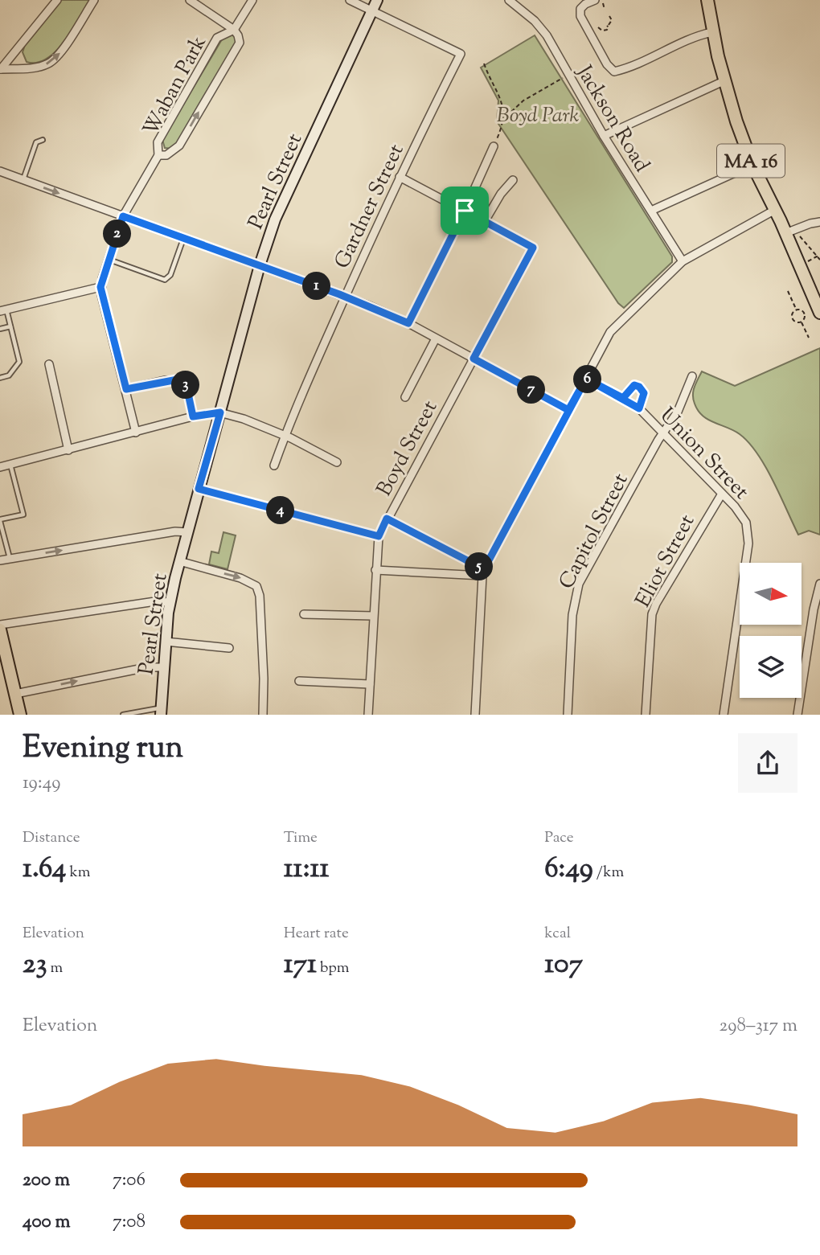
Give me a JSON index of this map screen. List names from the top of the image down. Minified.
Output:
{"streets":{"main road":["MA 16"],"street":["Waban Park","Jackson Road","Pearl Street","Gardner Street","Boyd Street","Union Street","Capitol Street","Eliot Street"]},"crossings":[["Pearl Street","Gardner Street"],["Union Street","Capitol Street"],["Union Street","Eliot Street"]],"parks":["Boyd Park"],"north":"right","page":{"pins":["2","1","6","3","7","4","5"],"heading":["Evening run","19:49"],"stats":[["Distance","1.64 km"],["Time","11:11"],["Pace","6:49 /km"],["Elevation","23 m"],["Heart rate","171 bpm"],["kcal","107"]],"chart":["Elevation","298–317 m"],"list":[{"name":"200 m","note":"7:06"},{"name":"400 m","note":"7:08"}]}}
